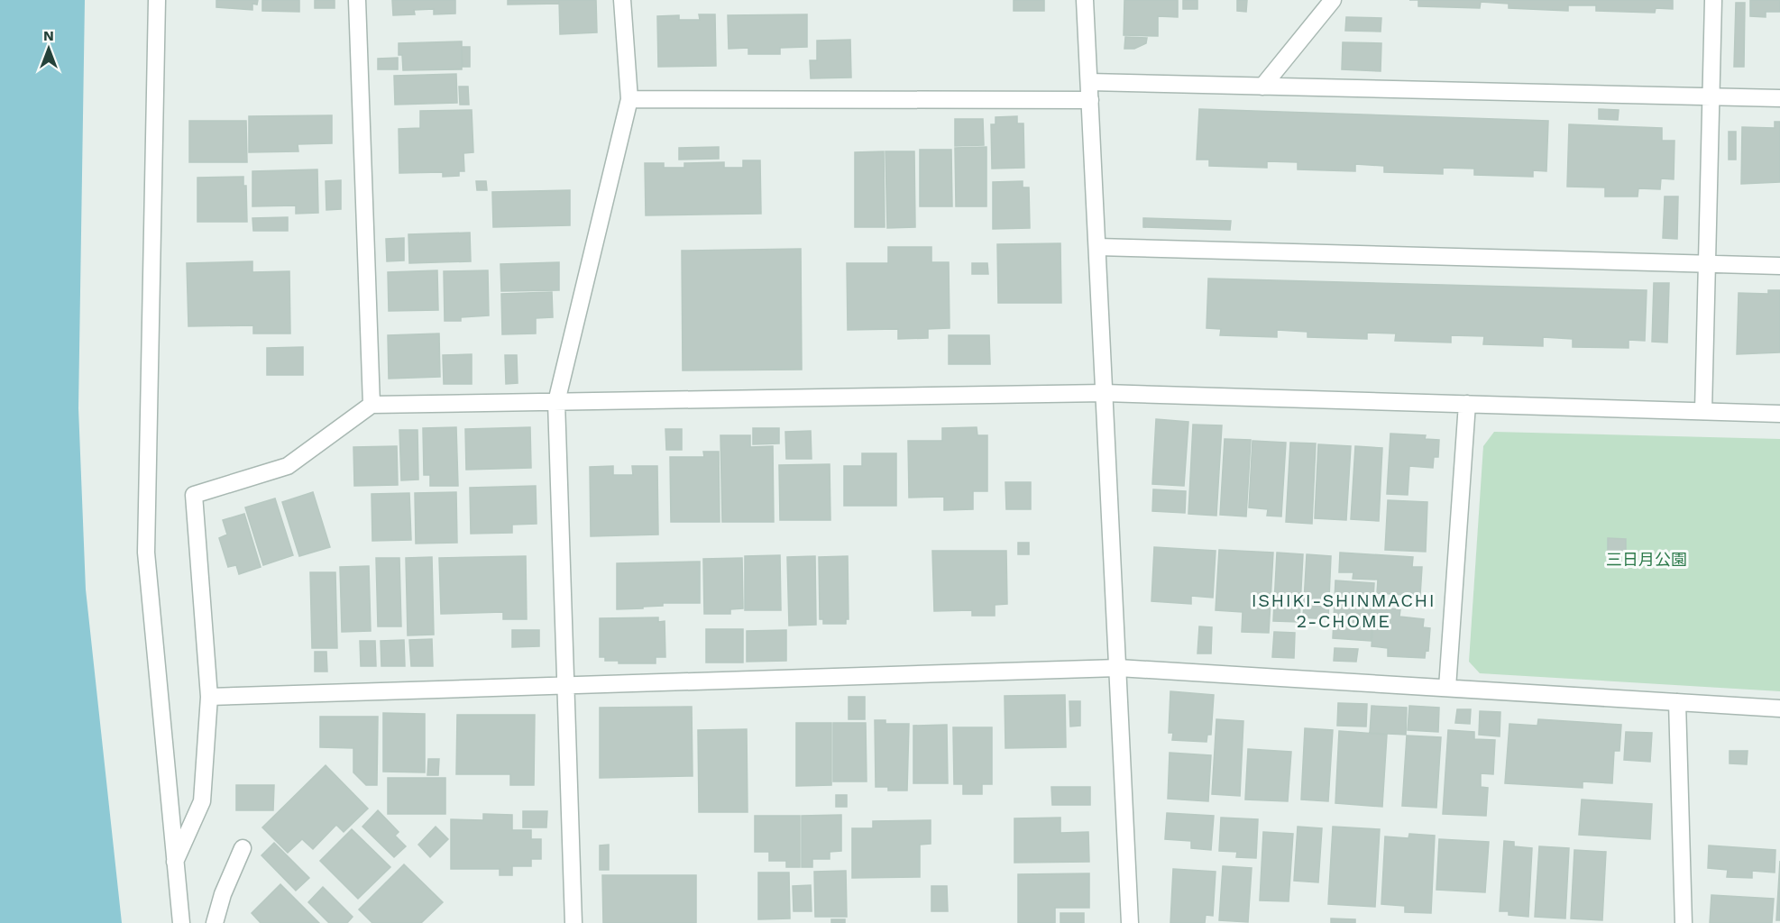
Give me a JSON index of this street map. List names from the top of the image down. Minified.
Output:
{"districts":["ISHIKI-SHINMACHI 2-CHOME"],"parks":["三日月公園"],"north":"top"}
